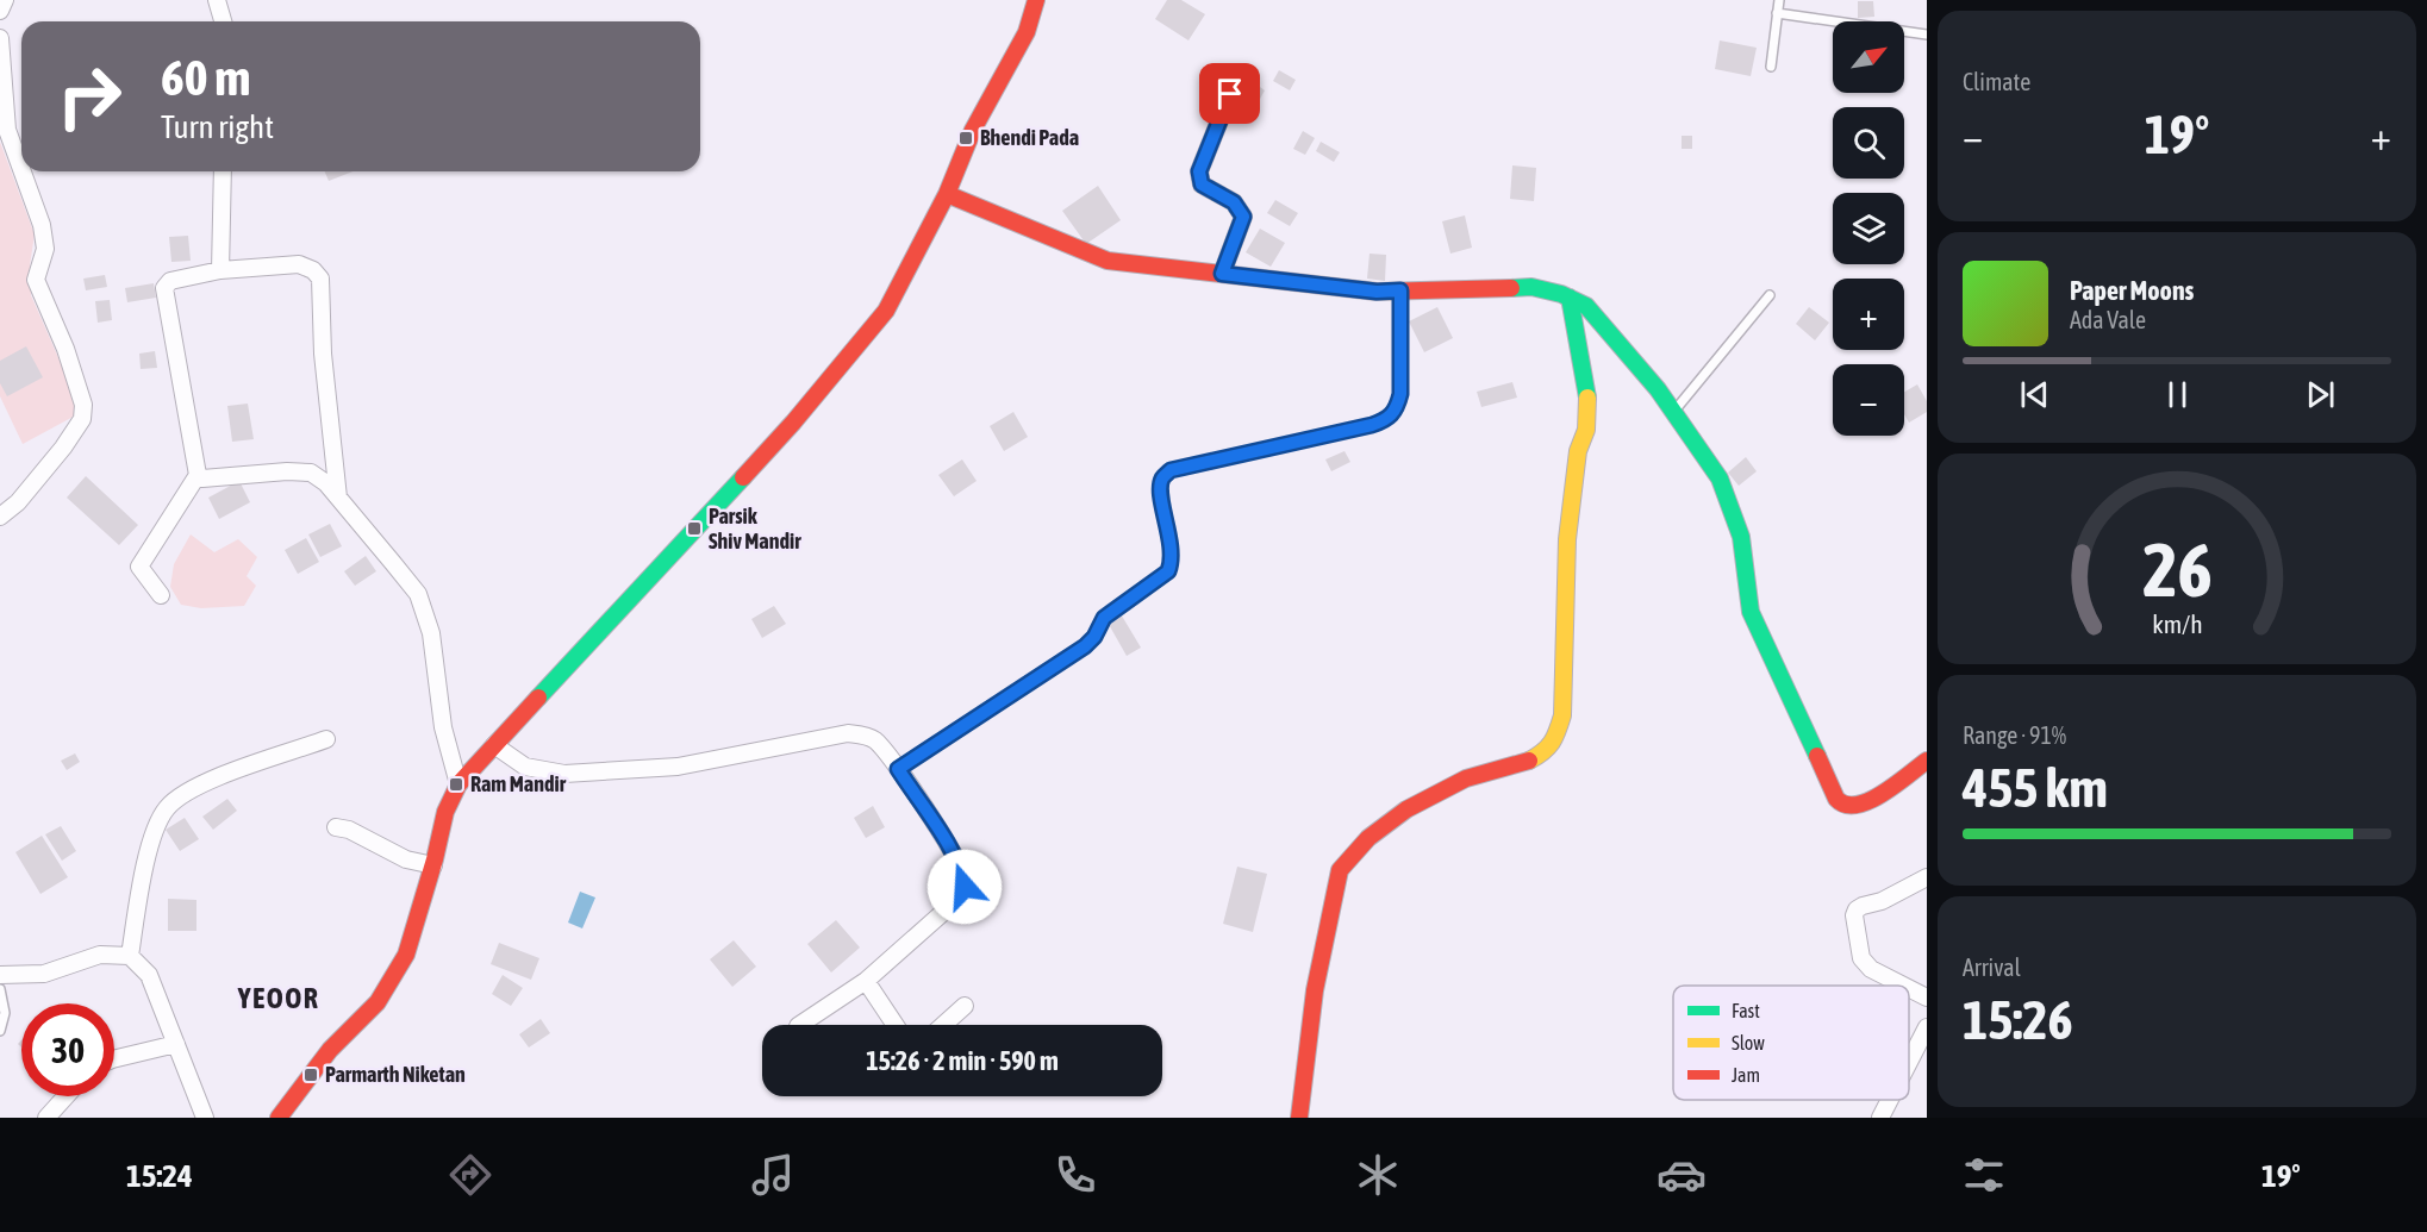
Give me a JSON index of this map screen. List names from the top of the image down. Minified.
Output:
{"districts":["YEOOR"],"places":{"transit":["Bhendi Pada","Parsik Shiv Mandir","Ram Mandir","Parmarth Niketan"]},"legend":["Fast","Slow","Jam"],"north":"top right","page":{"tile":["Climate",["Range · 91%","455 km"],["Arrival","15:26"]],"map_buttons":["+","−"],"turn":["60 m","Turn right"],"heat":["−","19°","+"],"song":["Paper Moons","Ada Vale"],"limit":"30","trip":"15:26 · 2 min · 590 m","tabs":["15:24","19°"],"gauge":["26","km/h"]}}
